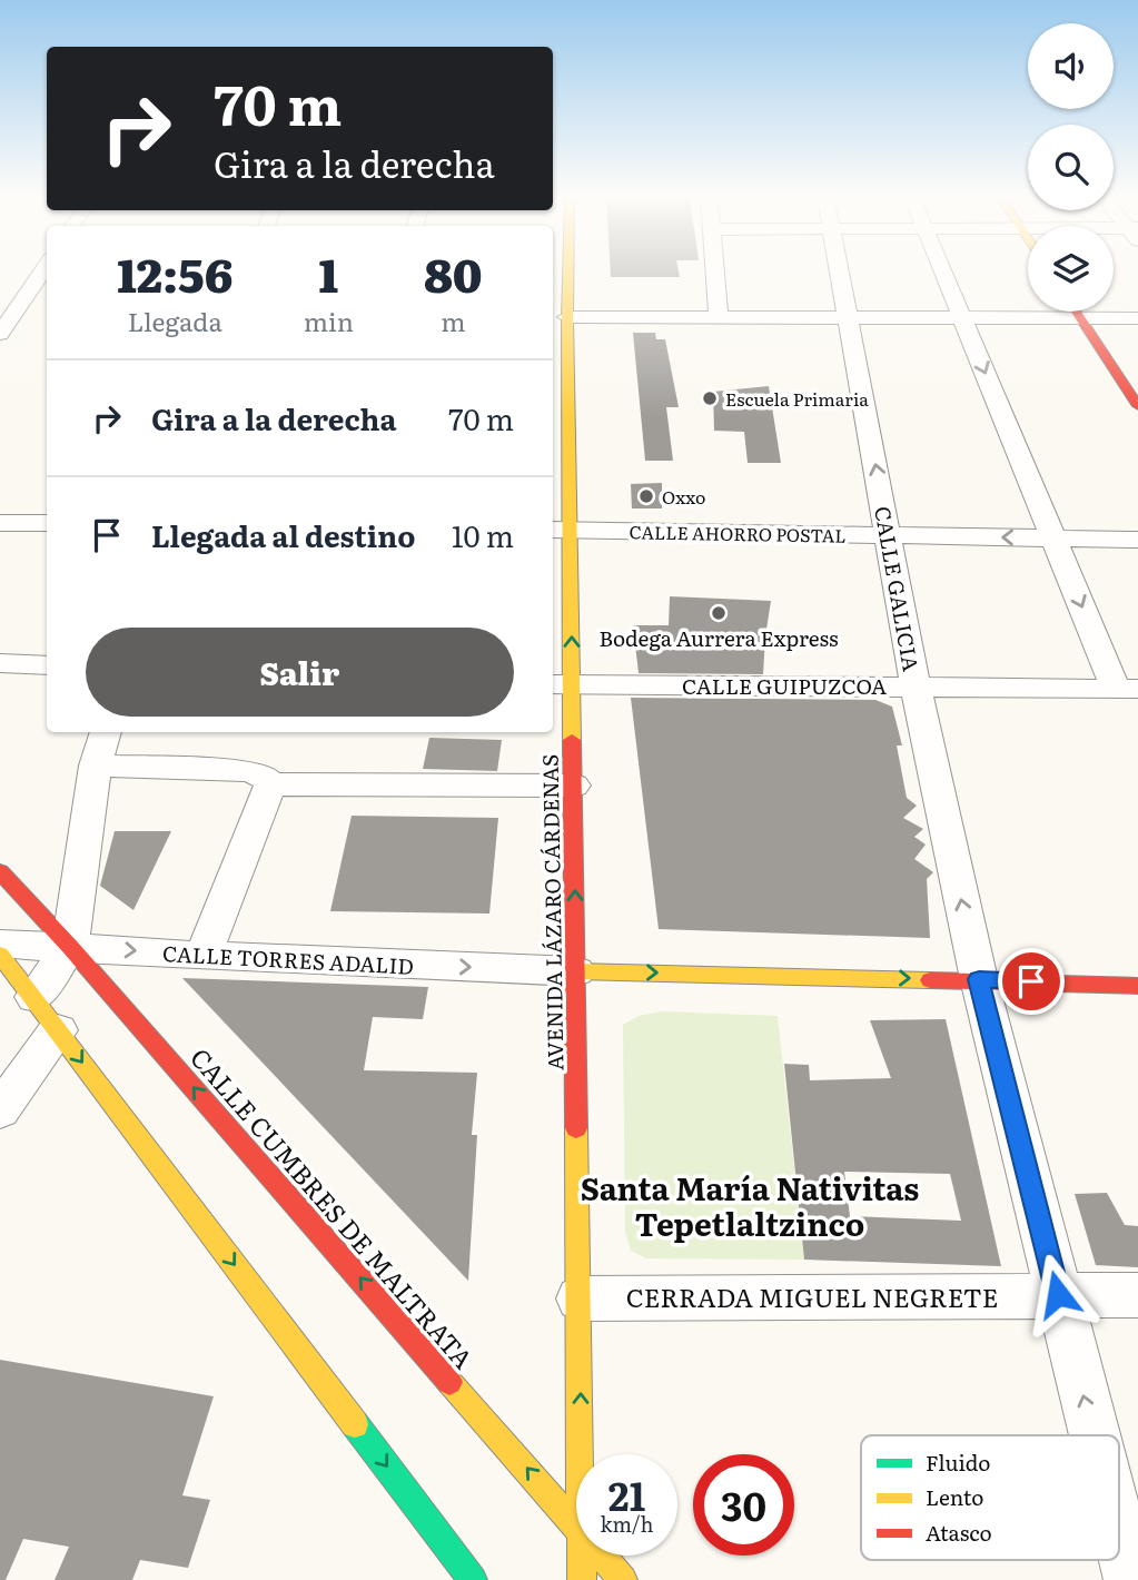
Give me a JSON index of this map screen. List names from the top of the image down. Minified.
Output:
{"streets":{"main road":["AVENIDA LÁZARO CÁRDENAS","CALLE CUMBRES DE MALTRATA"],"street":["CALLE AHORRO POSTAL","CALLE GALICIA","CALLE GUIPUZCOA","CALLE TORRES ADALID","CERRADA MIGUEL NEGRETE"]},"crossings":[["CALLE AHORRO POSTAL","CALLE GALICIA"],["CALLE AHORRO POSTAL","AVENIDA LÁZARO CÁRDENAS"],["CALLE GALICIA","CALLE GUIPUZCOA"],["CALLE GALICIA","CERRADA MIGUEL NEGRETE"],["CALLE GUIPUZCOA","AVENIDA LÁZARO CÁRDENAS"],["AVENIDA LÁZARO CÁRDENAS","CALLE TORRES ADALID"],["AVENIDA LÁZARO CÁRDENAS","CERRADA MIGUEL NEGRETE"],["CALLE TORRES ADALID","CALLE CUMBRES DE MALTRATA"]],"one_way":["AVENIDA LÁZARO CÁRDENAS"],"districts":["Santa María Nativitas Tepetlaltzinco"],"places":["Escuela Primaria","Oxxo","Bodega Aurrera Express"],"legend":["Fluido","Lento","Atasco"],"page":{"turn":["70 m","Gira a la derecha"],"eta":["12:56","Llegada","1","min","80","m"],"list":[{"name":"Gira a la derecha","value":"70 m"},{"name":"Llegada al destino","value":"10 m"}],"buttons":"Salir","speed":"21 km/h","limit":"30"}}
